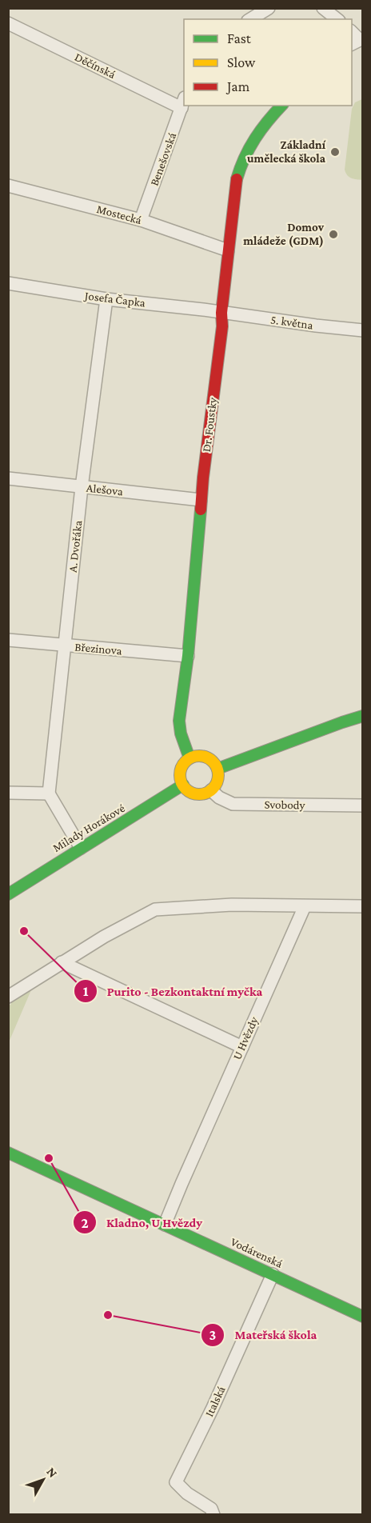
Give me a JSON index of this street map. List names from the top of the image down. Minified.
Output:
{"streets":{"street":["Děčínská","Benešovská","Mostecká","Josefa Čapka","5. května","Dr. Foustky","Alešova","A. Dvořáka","Březinova","Svobody","Milady Horákové","U Hvězdy","Vodárenská","Italská"]},"crossings":[["Děčínská","Benešovská"],["Benešovská","Mostecká"],["Mostecká","Dr. Foustky"],["Josefa Čapka","5. května"],["Josefa Čapka","Dr. Foustky"],["Josefa Čapka","A. Dvořáka"],["5. května","Dr. Foustky"],["Dr. Foustky","Alešova"],["Dr. Foustky","Březinova"],["Dr. Foustky","Svobody"],["Dr. Foustky","Milady Horákové"],["Alešova","A. Dvořáka"],["A. Dvořáka","Březinova"],["Svobody","Milady Horákové"],["U Hvězdy","Vodárenská"],["Vodárenská","Italská"]],"places":["Základní umělecká škola","Domov mládeže (GDM)","Purito - Bezkontaktní myčka","Kladno, U Hvězdy","Mateřská škola"],"legend":["Fast","Slow","Jam"],"north":"top right"}
